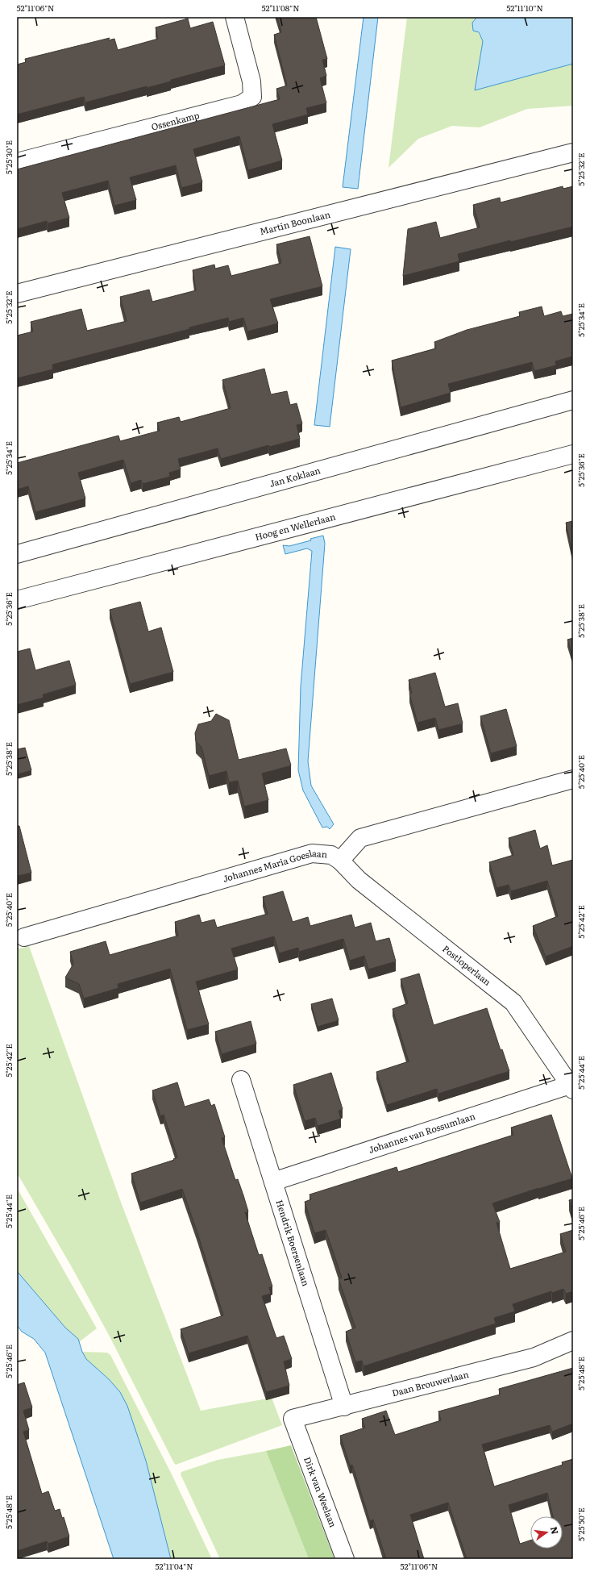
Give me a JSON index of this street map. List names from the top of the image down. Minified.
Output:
{"streets":{"street":["Ossenkamp","Martin Boonlaan","Jan Koklaan","Hoog en Wellerlaan","Johannes Maria Goeslaan","Postloperlaan","Johannes van Rossumlaan","Hendrik Boersenlaan","Daan Brouwerlaan","Dirk van Weelaan"]},"crossings":[["Johannes Maria Goeslaan","Postloperlaan"],["Postloperlaan","Johannes van Rossumlaan"],["Johannes van Rossumlaan","Hendrik Boersenlaan"],["Hendrik Boersenlaan","Daan Brouwerlaan"],["Daan Brouwerlaan","Dirk van Weelaan"]],"north":"right","coordinates":["52°11'06\"N","52°11'08\"N","52°11'10\"N","5°25'30\"E","5°25'32\"E","5°25'34\"E","5°25'36\"E","5°25'38\"E","5°25'40\"E","5°25'42\"E","5°25'44\"E","5°25'46\"E","5°25'48\"E","5°25'50\"E","52°11'04\"N"]}
